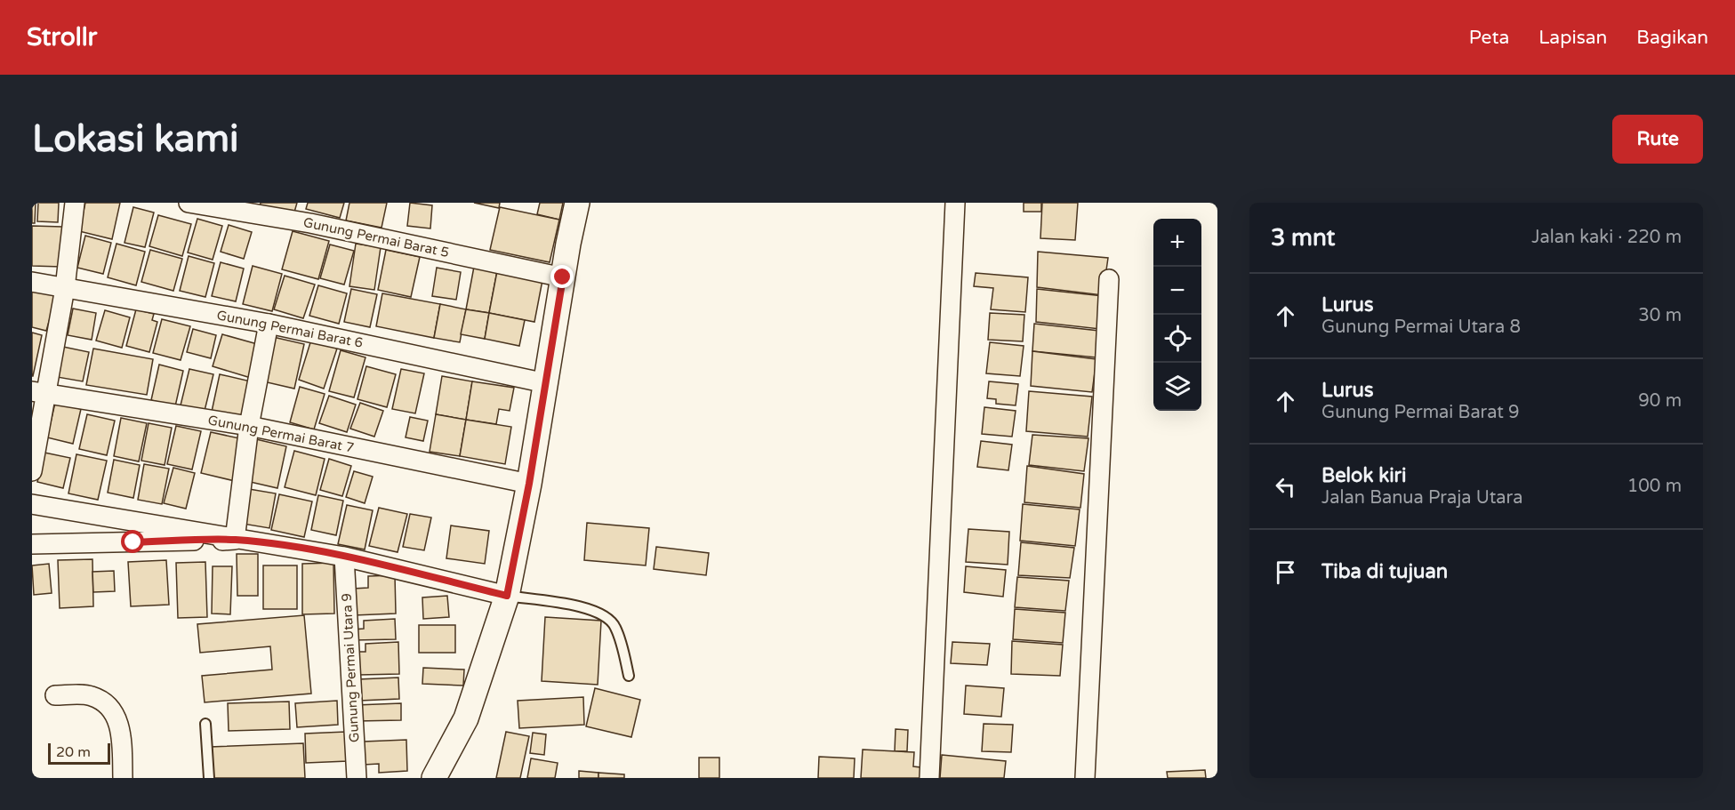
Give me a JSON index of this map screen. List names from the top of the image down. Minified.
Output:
{"streets":{"street":["Gunung Permai Barat 5","Gunung Permai Barat 6","Gunung Permai Barat 7","Gunung Permai Utara 9"]},"scale_bar":"20 m","page":{"header":"Strollr","nav":["Peta","Lapisan","Bagikan"],"buttons":"Rute","title":"Lokasi kami","heading":["3 mnt","Jalan kaki · 220 m"],"map_buttons":["+","−"],"list":[["Lurus","Gunung Permai Utara 8","30 m"],["Lurus","Gunung Permai Barat 9","90 m"],["Belok kiri","Jalan Banua Praja Utara","100 m"],"Tiba di tujuan"],"scale":"20 m"}}
